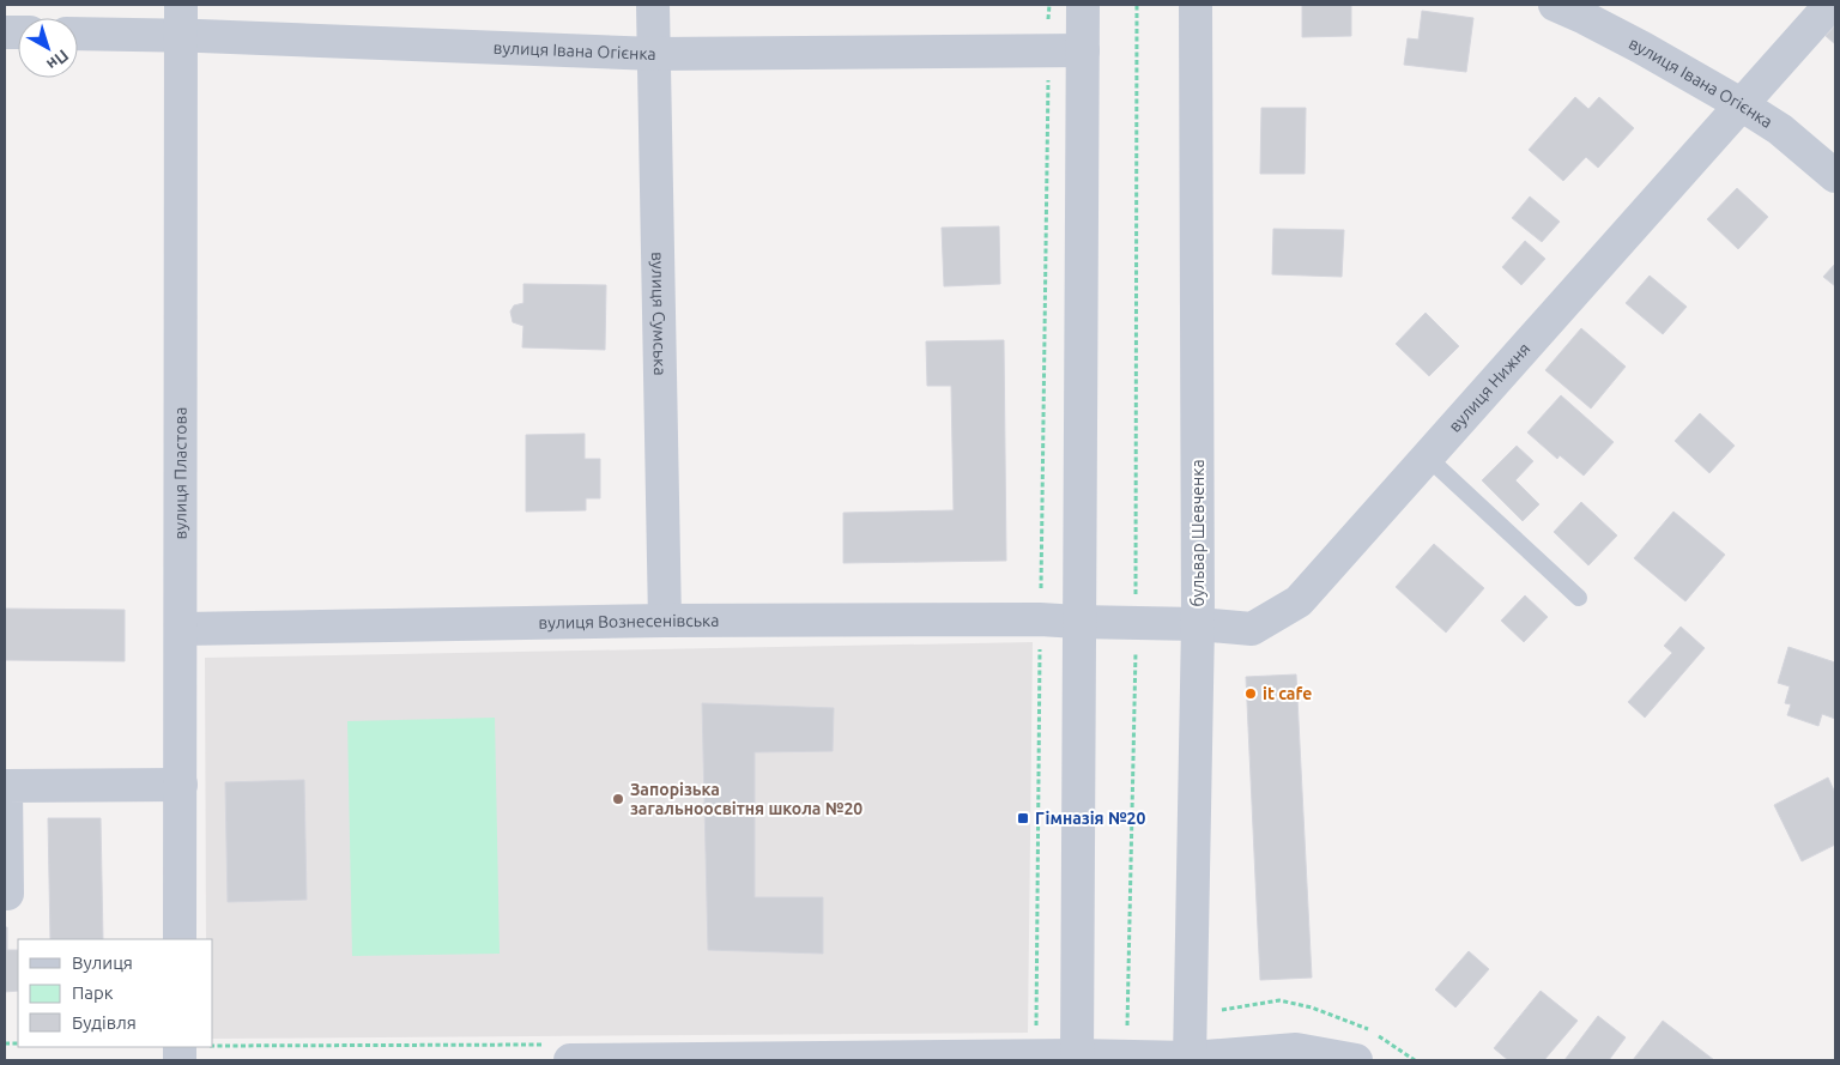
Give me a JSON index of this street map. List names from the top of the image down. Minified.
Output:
{"streets":{"street":["вулиця Івана Огієнка","вулиця Сумська","вулиця Нижня","вулиця Пластова","бульвар Шевченка","вулиця Вознесенівська"]},"crossings":[["вулиця Івана Огієнка","вулиця Сумська"],["вулиця Івана Огієнка","вулиця Нижня"],["вулиця Івана Огієнка","вулиця Пластова"],["вулиця Сумська","вулиця Вознесенівська"],["вулиця Нижня","бульвар Шевченка"],["вулиця Нижня","вулиця Вознесенівська"],["вулиця Пластова","вулиця Вознесенівська"]],"places":{"other":["it cafe","Запорізька загальноосвітня школа №20"],"transit":["Гімназія №20"]},"legend":["Вулиця","Парк","Будівля"],"north":"bottom right"}
